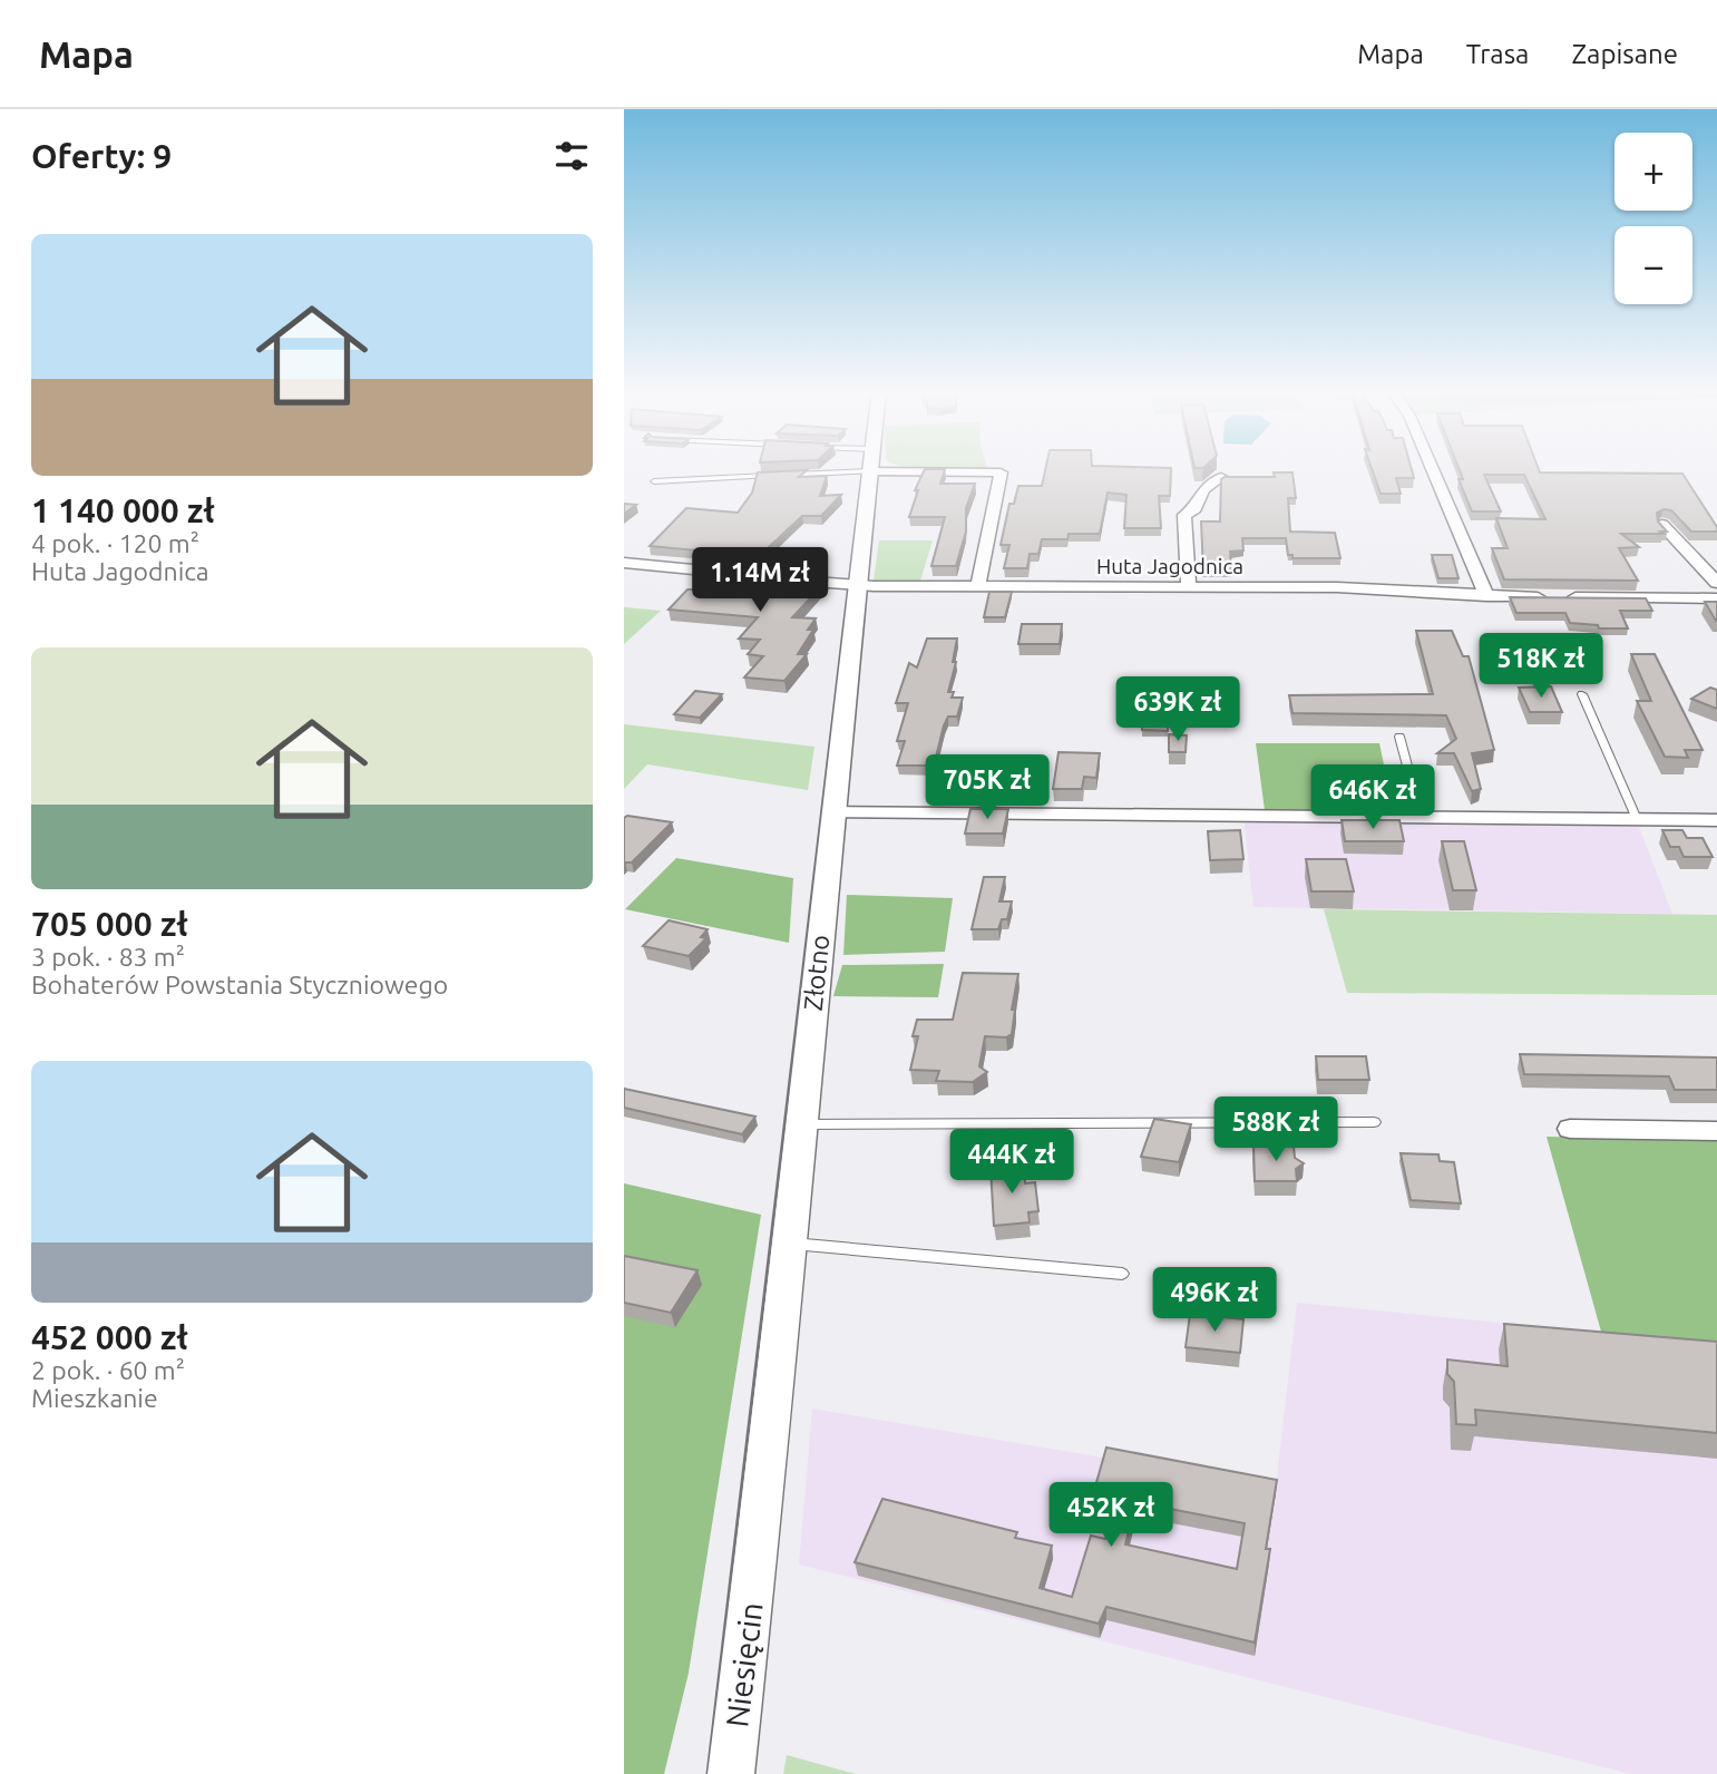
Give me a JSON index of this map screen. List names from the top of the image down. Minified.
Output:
{"streets":{"street":["Huta Jagodnica","Złotno","Niesięcin"]},"crossings":[["Huta Jagodnica","Złotno"],["Złotno","Niesięcin"]],"page":{"header":"Mapa","nav":["Mapa","Trasa","Zapisane"],"heading":"Oferty: 9","map_buttons":["+","−"],"list":[{"name":"1 140 000 zł","note":"4 pok. · 120 m² · Huta Jagodnica"},{"name":"705 000 zł","note":"3 pok. · 83 m² · Bohaterów Powstania Styczniowego"},{"name":"452 000 zł","note":"2 pok. · 60 m² · Mieszkanie"}],"price":["1.14M zł","518K zł","639K zł","705K zł","646K zł","588K zł","444K zł","496K zł","452K zł"]}}
